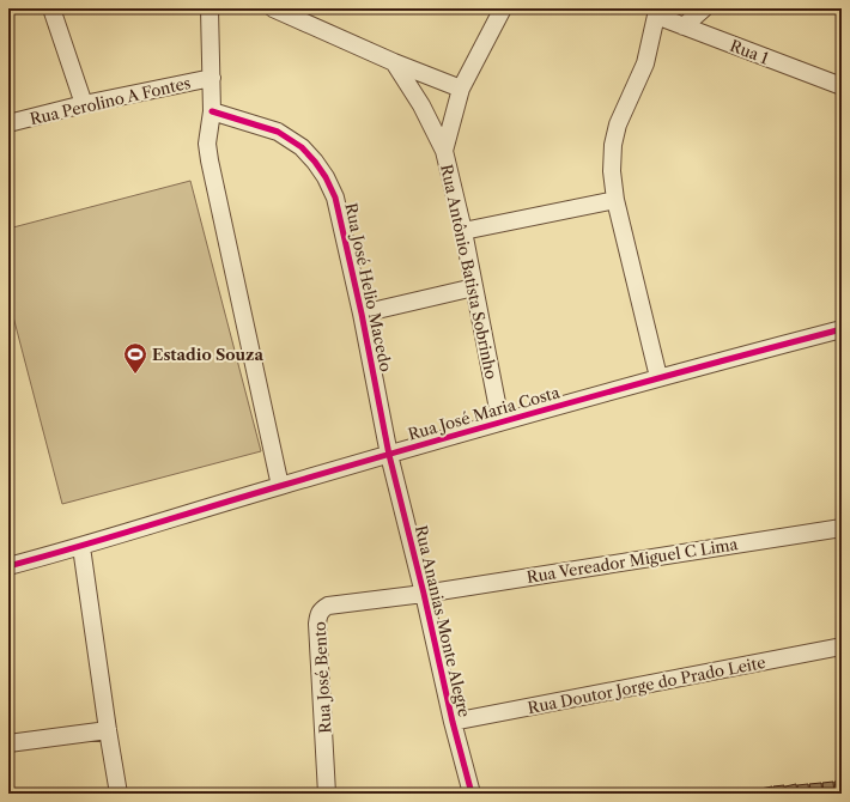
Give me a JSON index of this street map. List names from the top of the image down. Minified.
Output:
{"streets":{"street":["Rua 1","Rua Perolino A Fontes","Rua Antônio Batista Sobrinho","Rua José Helio Macedo","Rua José Maria Costa","Rua Vereador Miguel C Lima","Rua Ananias Monte Alegre","Rua José Bento","Rua Doutor Jorge do Prado Leite"]},"crossings":[["Rua Antônio Batista Sobrinho","Rua José Maria Costa"],["Rua José Helio Macedo","Rua José Maria Costa"],["Rua José Helio Macedo","Rua Ananias Monte Alegre"],["Rua José Maria Costa","Rua Ananias Monte Alegre"],["Rua Vereador Miguel C Lima","Rua Ananias Monte Alegre"],["Rua Vereador Miguel C Lima","Rua José Bento"],["Rua Ananias Monte Alegre","Rua José Bento"],["Rua Ananias Monte Alegre","Rua Doutor Jorge do Prado Leite"]],"places":{"sports":["Estadio Souza"]}}
